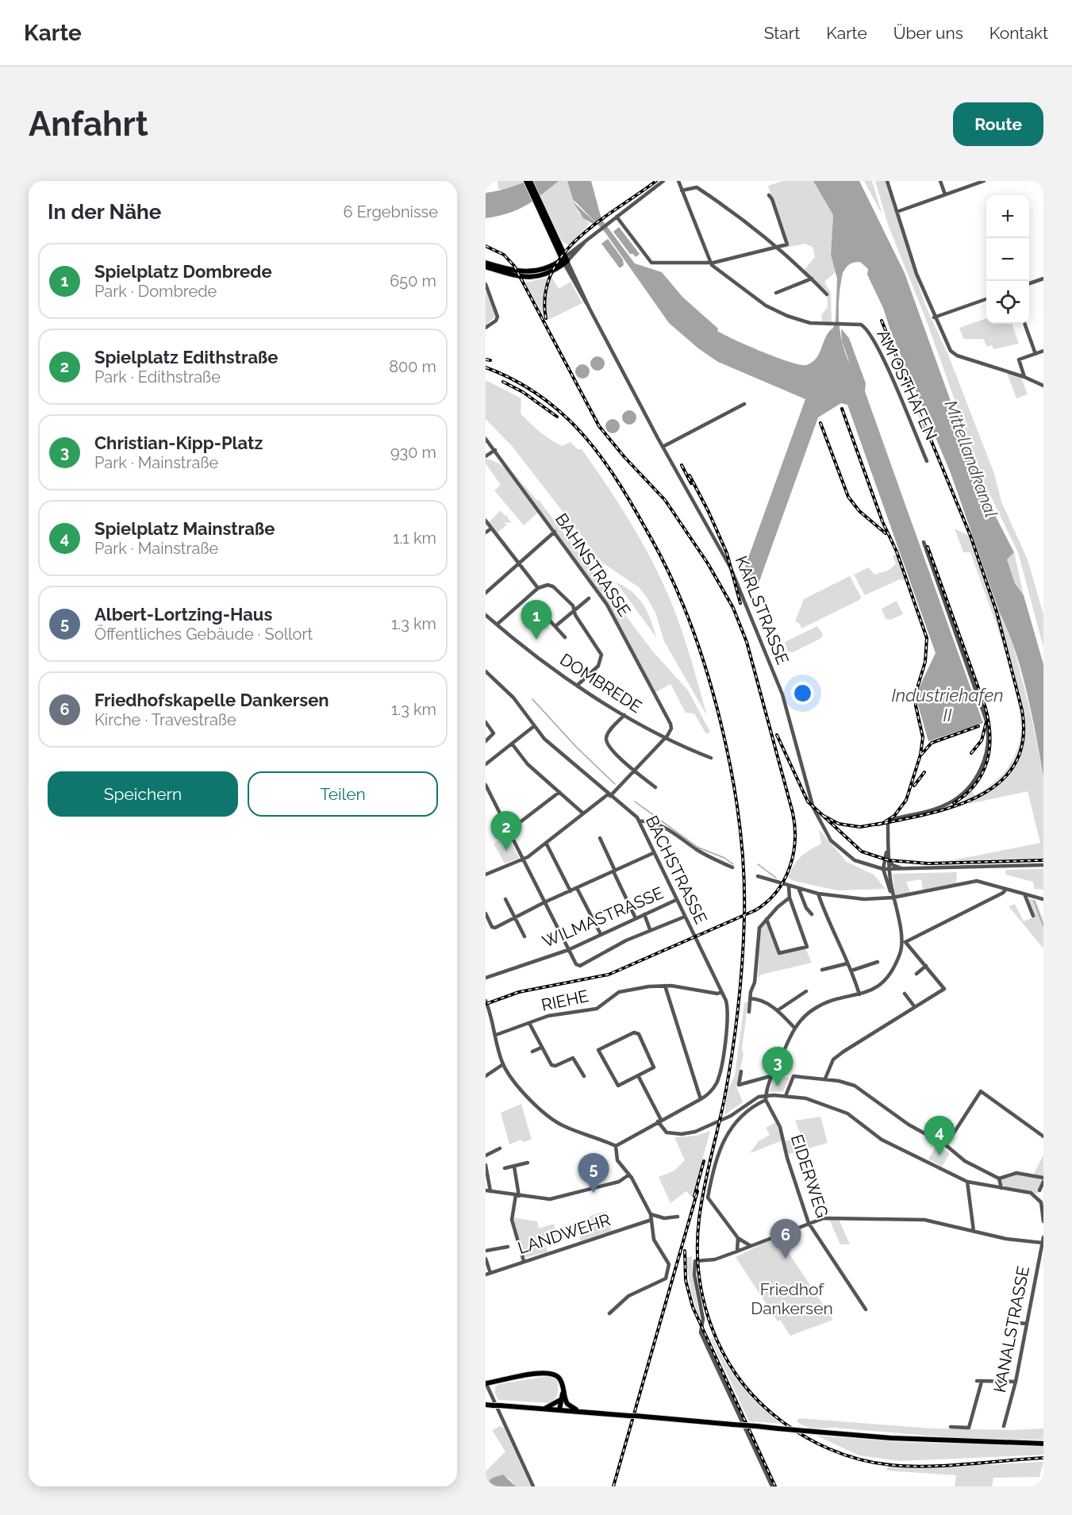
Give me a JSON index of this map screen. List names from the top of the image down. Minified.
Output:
{"streets":{"street":["AM OSTHAFEN","BAHNSTRASSE","KARLSTRASSE","DOMBREDE","BACHSTRASSE","WILMASTRASSE","RIEHE","EIDERWEG","LANDWEHR","KANALSTRASSE"]},"crossings":[["BAHNSTRASSE","DOMBREDE"],["BACHSTRASSE","WILMASTRASSE"],["BACHSTRASSE","RIEHE"]],"water":["Mittellandkanal","Industriehafen II"],"parks":["Friedhof Dankersen"],"page":{"header":"Karte","nav":["Start","Karte","Über uns","Kontakt"],"buttons":["Route",["Speichern","Teilen"]],"title":"Anfahrt","heading":["In der Nähe","6 Ergebnisse"],"map_buttons":["+","−"],"list":[{"mark":"1","name":"Spielplatz Dombrede","note":"Park · Dombrede","value":"650 m"},{"mark":"2","name":"Spielplatz Edithstraße","note":"Park · Edithstraße","value":"800 m"},{"mark":"3","name":"Christian-Kipp-Platz","note":"Park · Mainstraße","value":"930 m"},{"mark":"4","name":"Spielplatz Mainstraße","note":"Park · Mainstraße","value":"1.1 km"},{"mark":"5","name":"Albert-Lortzing-Haus","note":"Öffentliches Gebäude · Sollort","value":"1.3 km"},{"mark":"6","name":"Friedhofskapelle Dankersen","note":"Kirche · Travestraße","value":"1.3 km"}],"pins":["1","2","3","4","5","6"]}}
